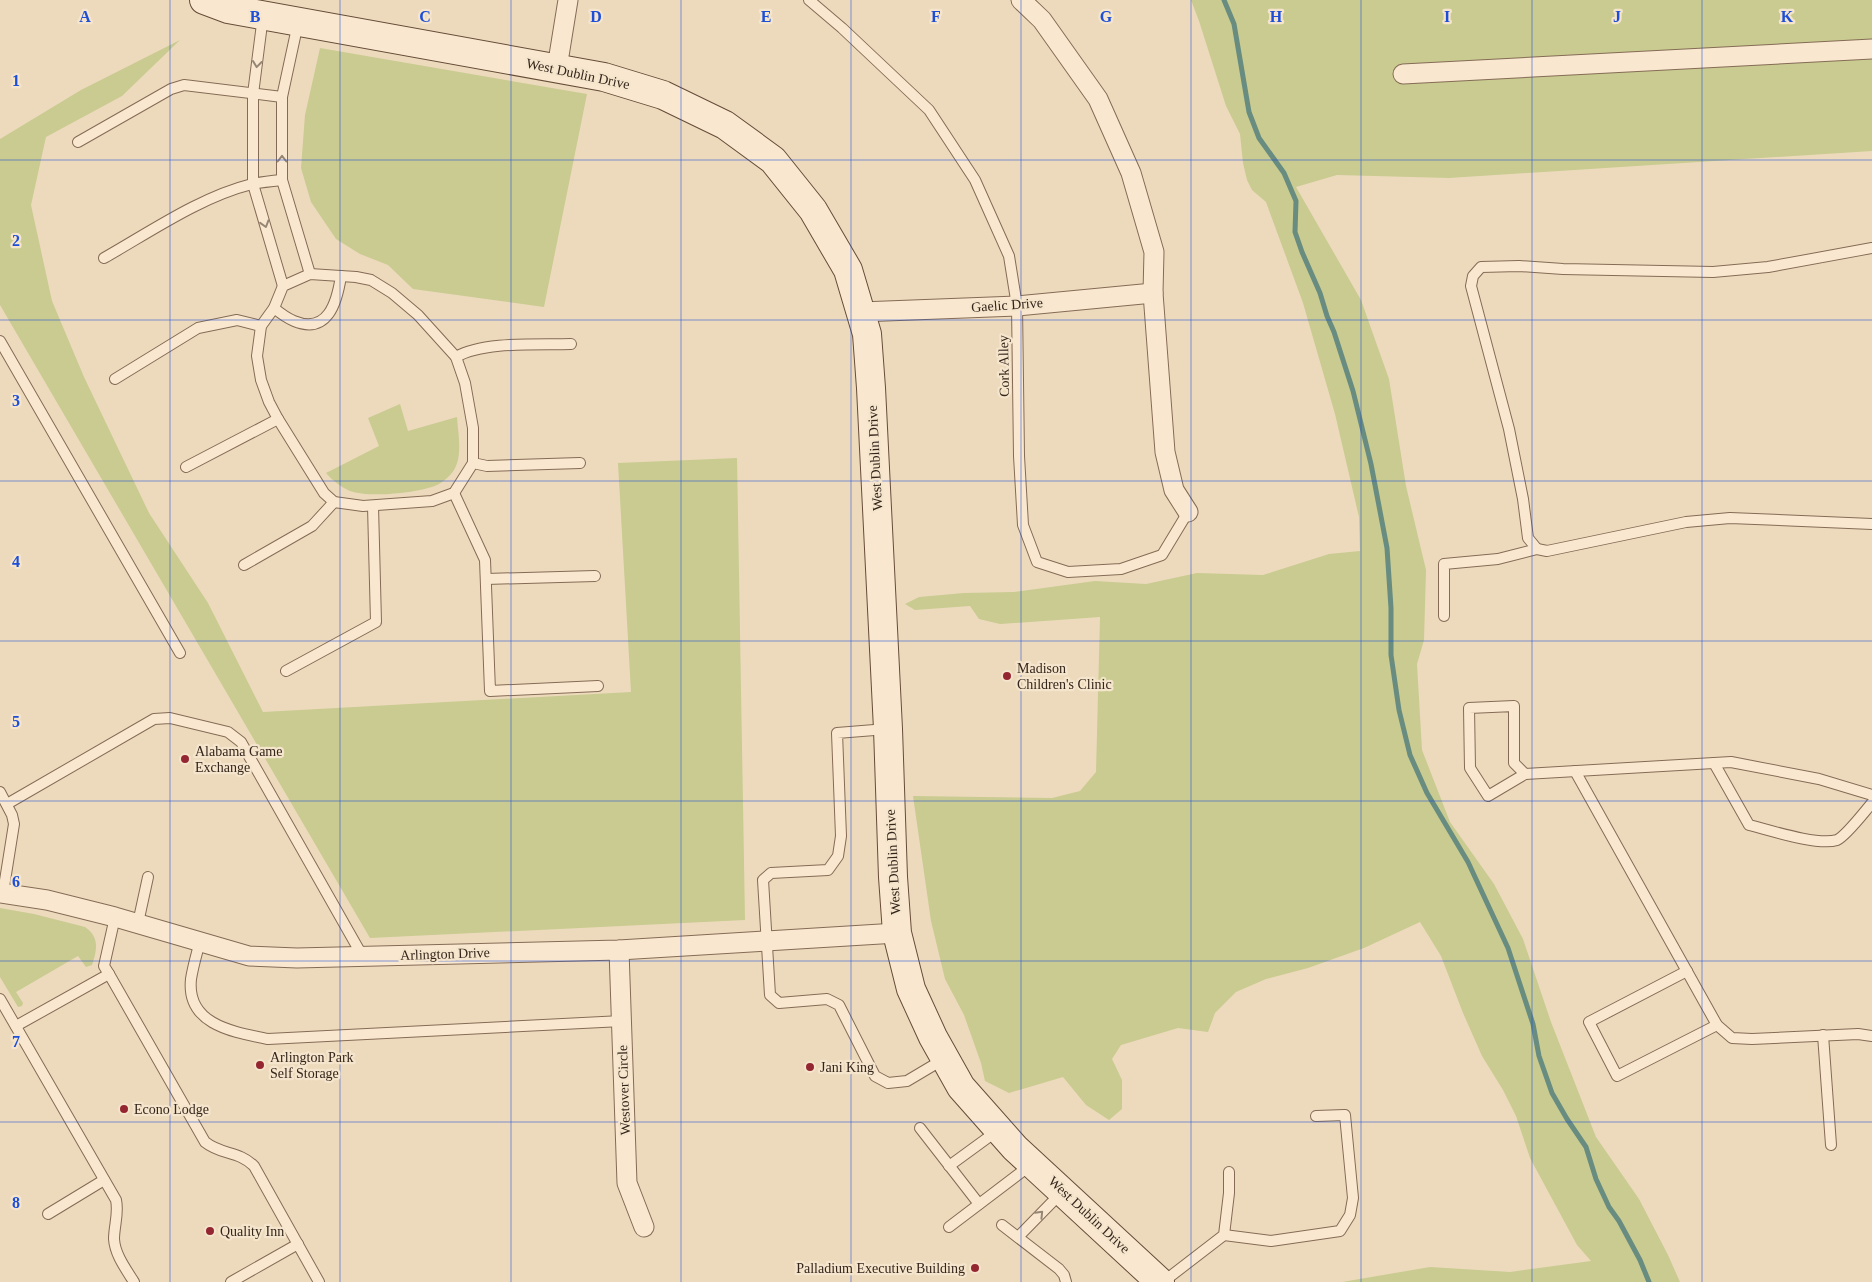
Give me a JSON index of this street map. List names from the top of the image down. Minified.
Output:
{"streets":{"street":["West Dublin Drive","Gaelic Drive","Arlington Drive","Westover Circle"],"lane":["Cork Alley"]},"crossings":[["West Dublin Drive","Gaelic Drive"],["West Dublin Drive","Arlington Drive"],["Gaelic Drive","Cork Alley"],["Arlington Drive","Westover Circle"]],"places":["Madison Children's Clinic","Alabama Game Exchange","Arlington Park Self Storage","Jani King","Econo Lodge","Quality Inn","Palladium Executive Building"],"grid":{"columns":["A","B","C","D","E","F","G","H","I","J","K"],"rows":["1","2","3","4","5","6","7","8"]}}
